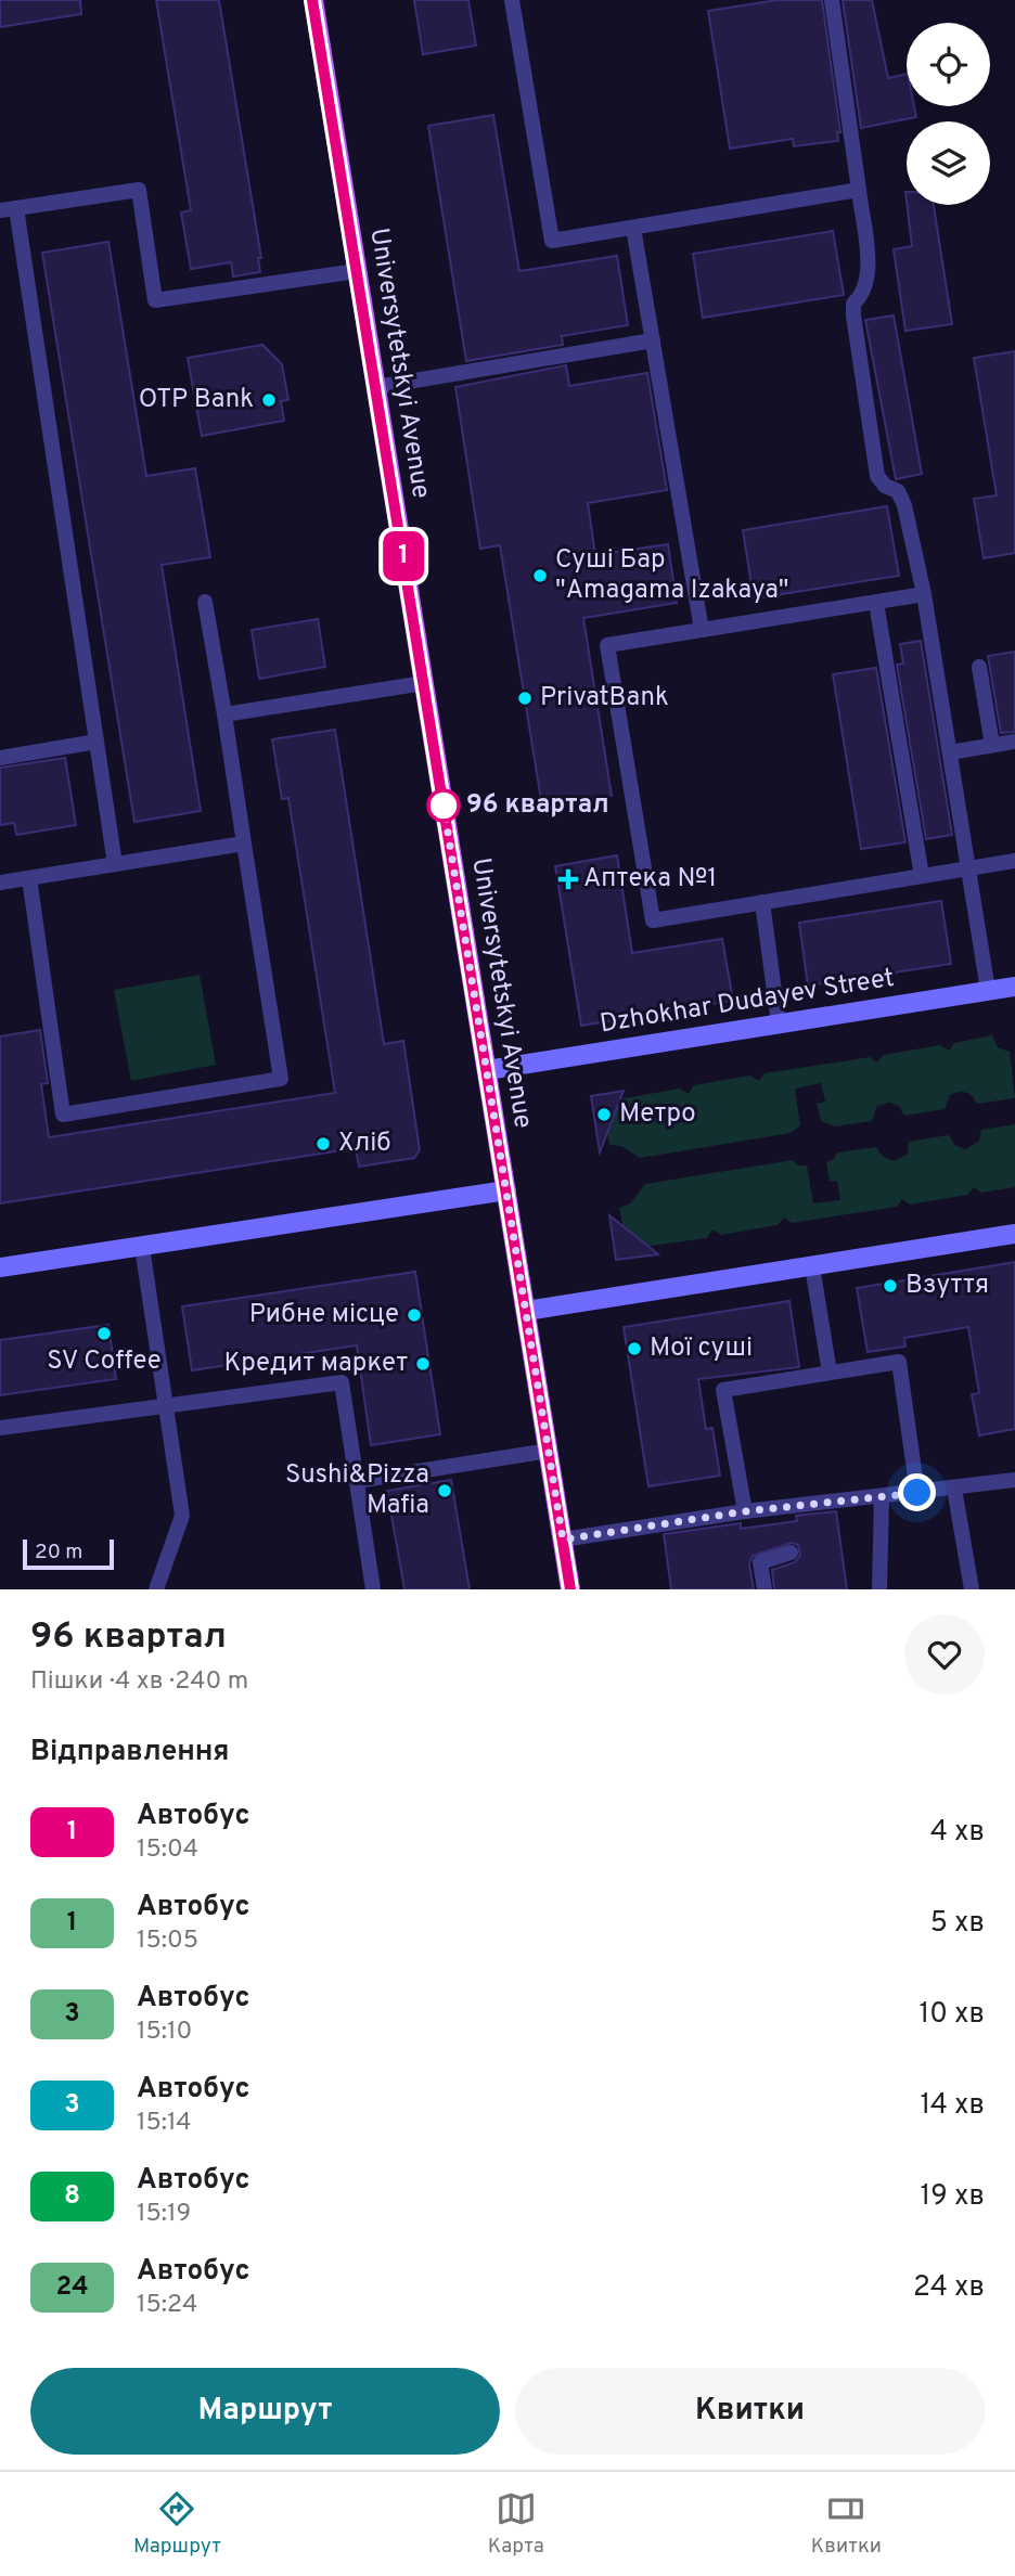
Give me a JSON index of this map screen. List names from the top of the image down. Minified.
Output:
{"streets":{"main road":["Universytetskyi Avenue"],"street":["Dzhokhar Dudayev Street"]},"crossings":[["Universytetskyi Avenue","Dzhokhar Dudayev Street"]],"places":{"other":["OTP Bank","Суші Бар \"Amagama Izakaya\"","PrivatBank","96 квартал","Метро","Хліб","Взуття","Рибне місце","SV Coffee","Мої суші","Кредит маркет","Sushi&Pizza Mafia"],"health":["Аптека №1"]},"lines":["bus line 1"],"scale_bar":"20 m","page":{"on_map":"1","scale":"20 m","heading":[["96 квартал","Пішки · 4 хв · 240 m"],"Відправлення"],"list":[{"mark":"1","name":"Автобус","note":"15:04","value":"4 хв"},{"mark":"1","name":"Автобус","note":"15:05","value":"5 хв"},{"mark":"3","name":"Автобус","note":"15:10","value":"10 хв"},{"mark":"3","name":"Автобус","note":"15:14","value":"14 хв"},{"mark":"8","name":"Автобус","note":"15:19","value":"19 хв"},{"mark":"24","name":"Автобус","note":"15:24","value":"24 хв"}],"buttons":["Маршрут","Квитки"],"tabs":["Маршрут","Карта","Квитки"]}}
